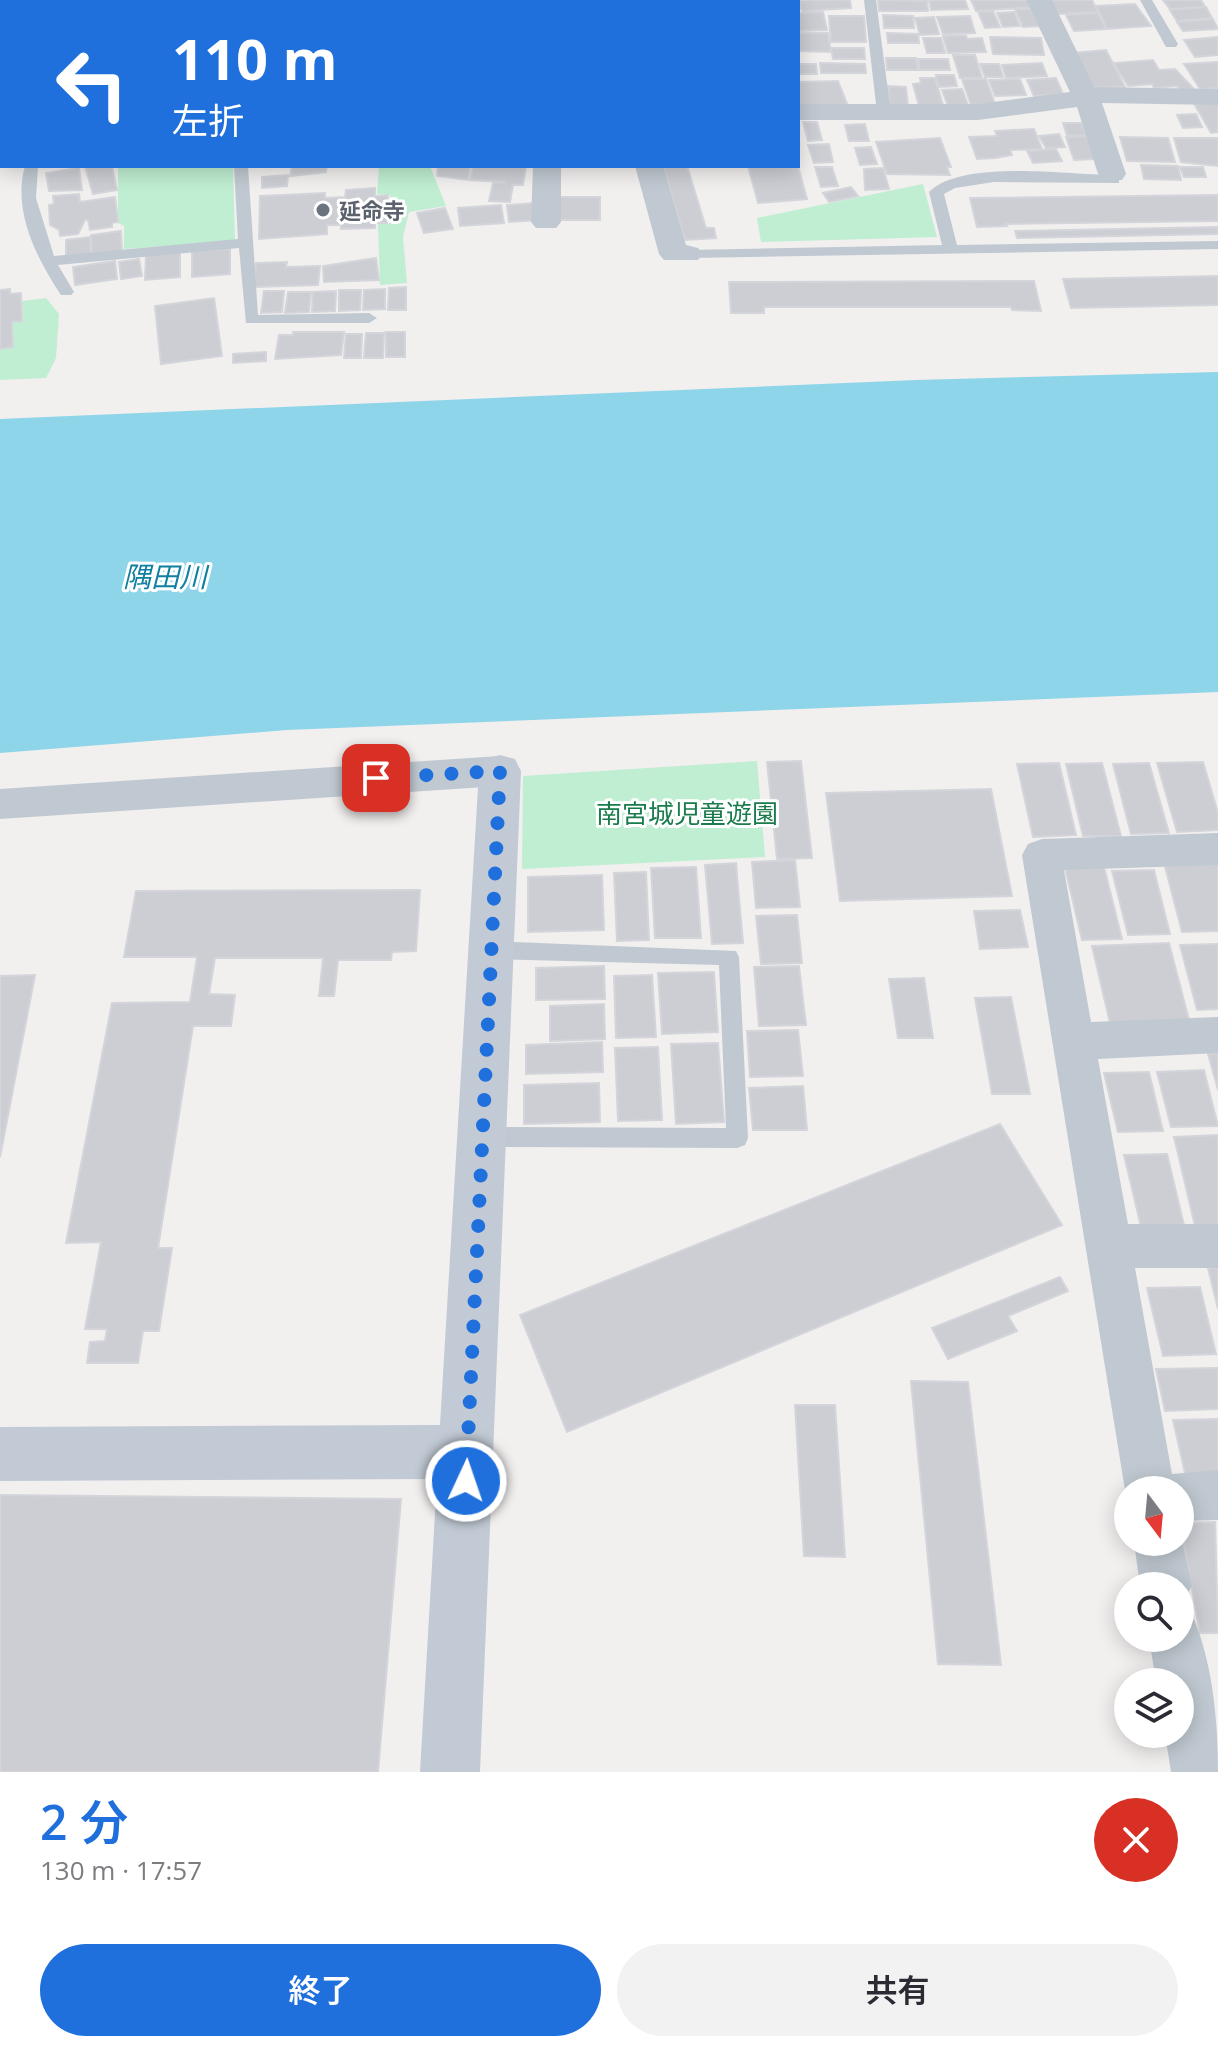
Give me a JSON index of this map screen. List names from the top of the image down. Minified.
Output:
{"water":["隅田川"],"parks":["南宮城児童遊園"],"places":["延命寺"],"north":"bottom","page":{"turn":["110 m","左折"],"heading":["2 分","130 m · 17:57"],"buttons":["終了","共有"]}}
